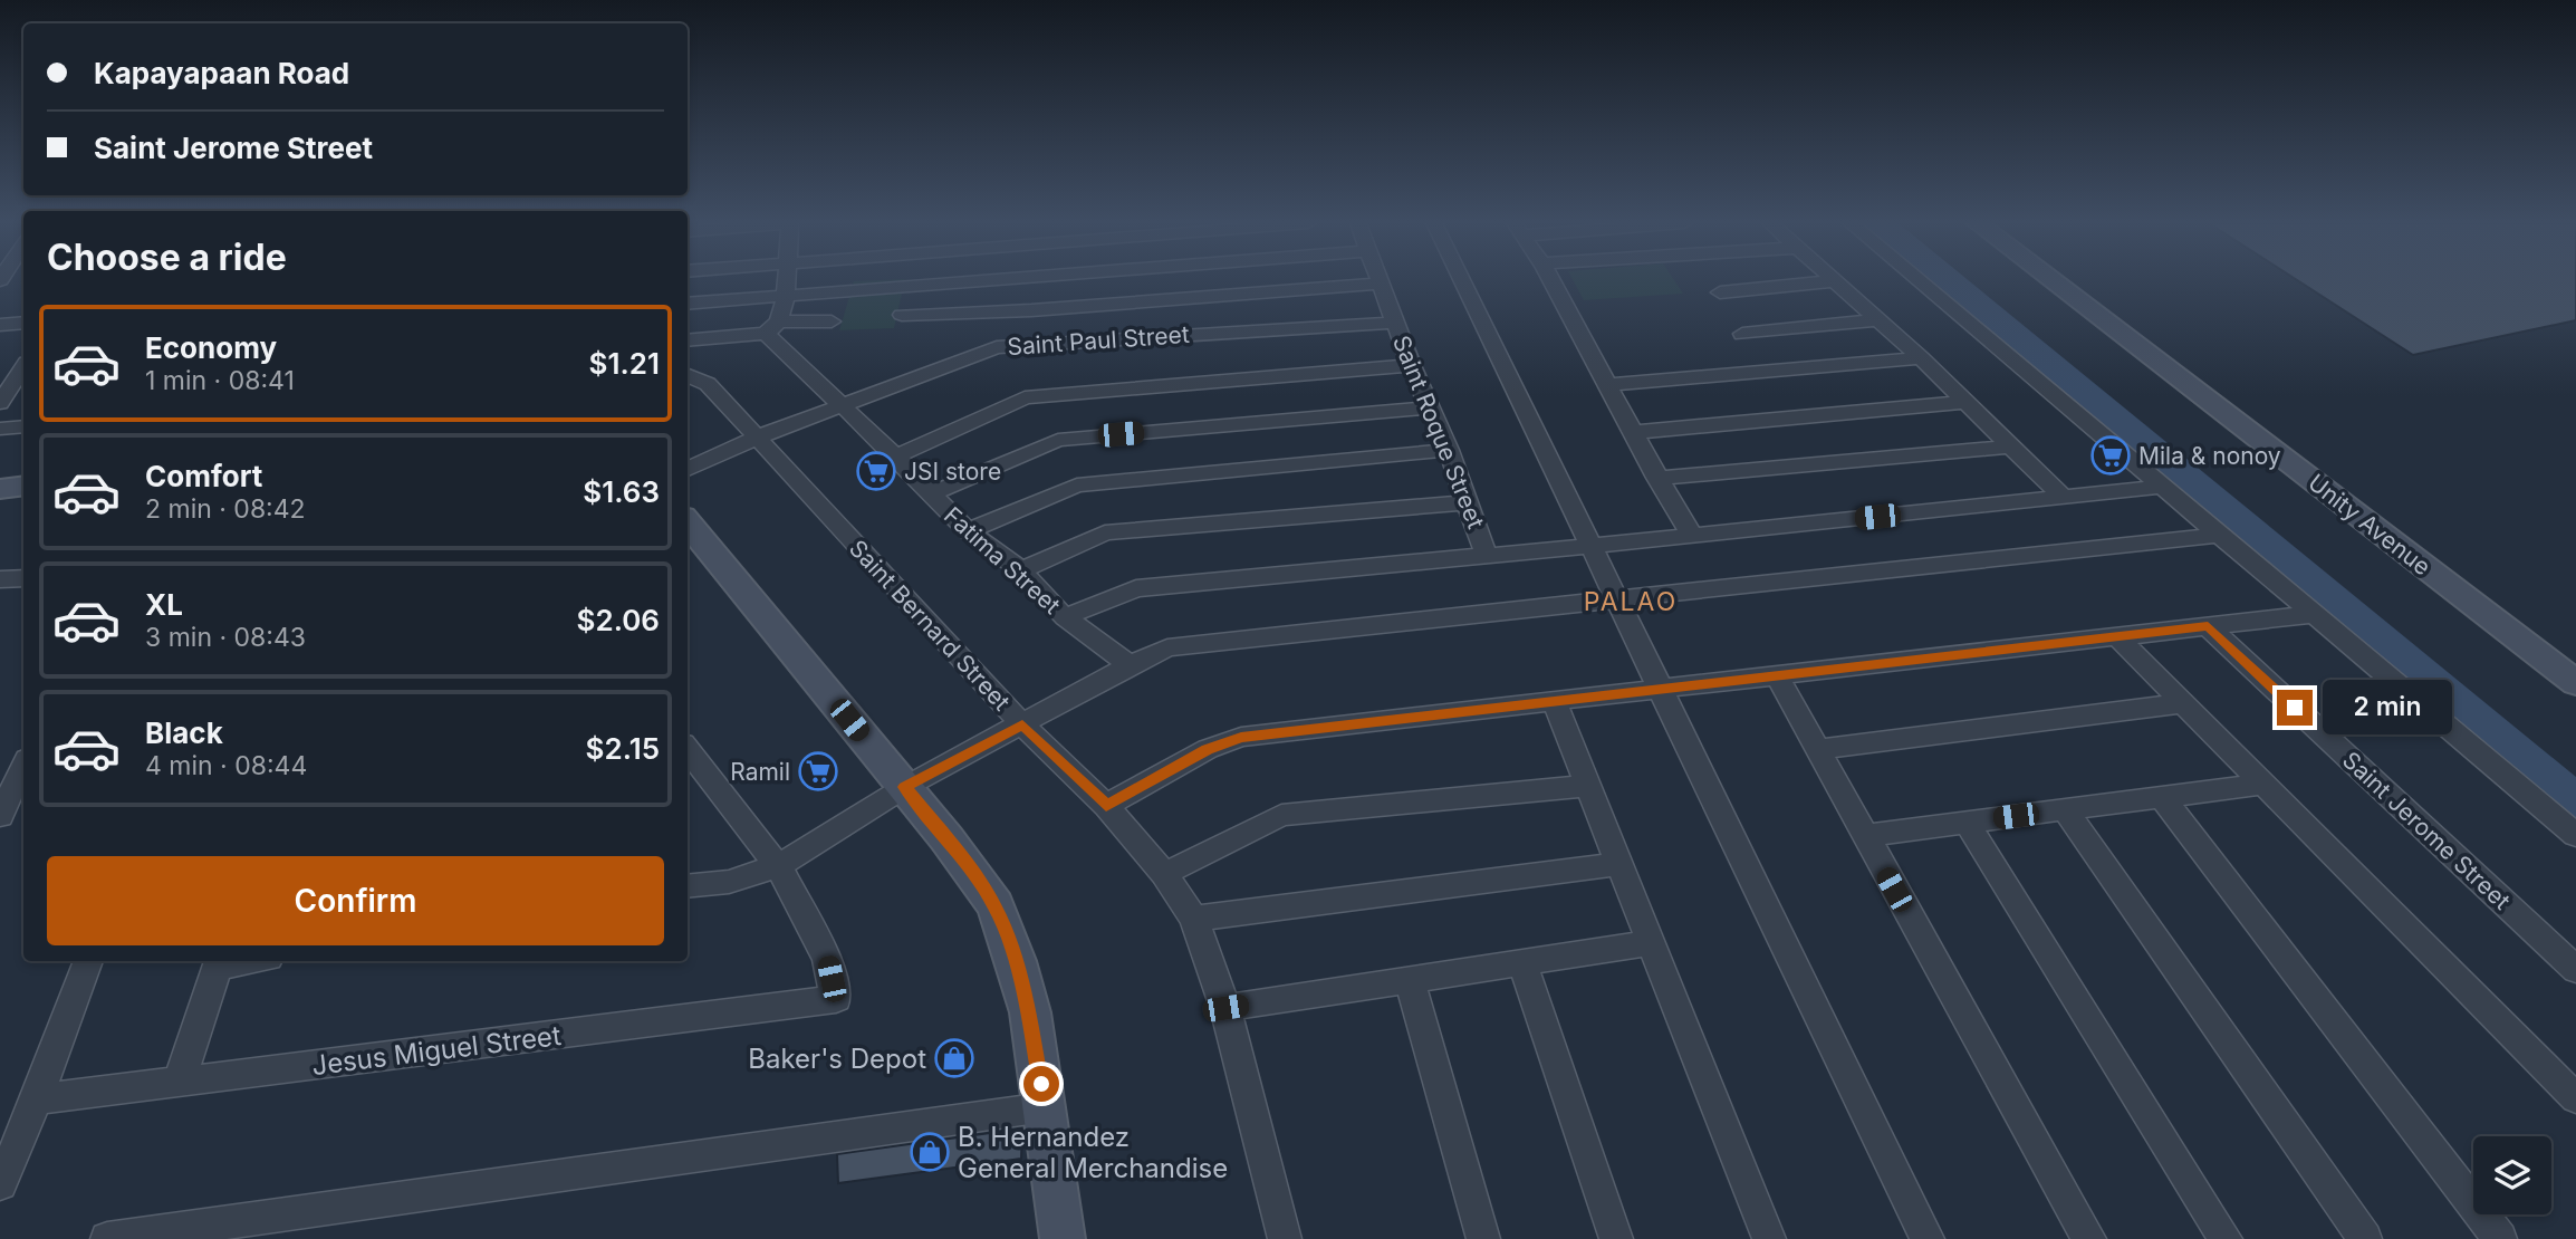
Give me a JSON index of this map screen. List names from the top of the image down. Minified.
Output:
{"streets":{"street":["Saint Paul Street","Saint Roque Street","Unity Avenue","Fatima Street","Saint Bernard Street","Saint Jerome Street","Jesus Miguel Street"]},"crossings":[["Saint Paul Street","Saint Roque Street"],["Saint Paul Street","Fatima Street"],["Saint Paul Street","Saint Bernard Street"]],"districts":["PALAO"],"places":{"supermarket":["Mila & nonoy","JSI store","Ramil"],"shop":["Baker's Depot","B. Hernandez General Merchandise"]},"page":{"banner":["Kapayapaan Road","Saint Jerome Street"],"heading":"Choose a ride","list":[{"name":"Economy","note":"1 min · 08:41","value":"$1.21"},{"name":"Comfort","note":"2 min · 08:42","value":"$1.63"},{"name":"XL","note":"3 min · 08:43","value":"$2.06"},{"name":"Black","note":"4 min · 08:44","value":"$2.15"}],"bubble":"2 min","buttons":"Confirm"}}
